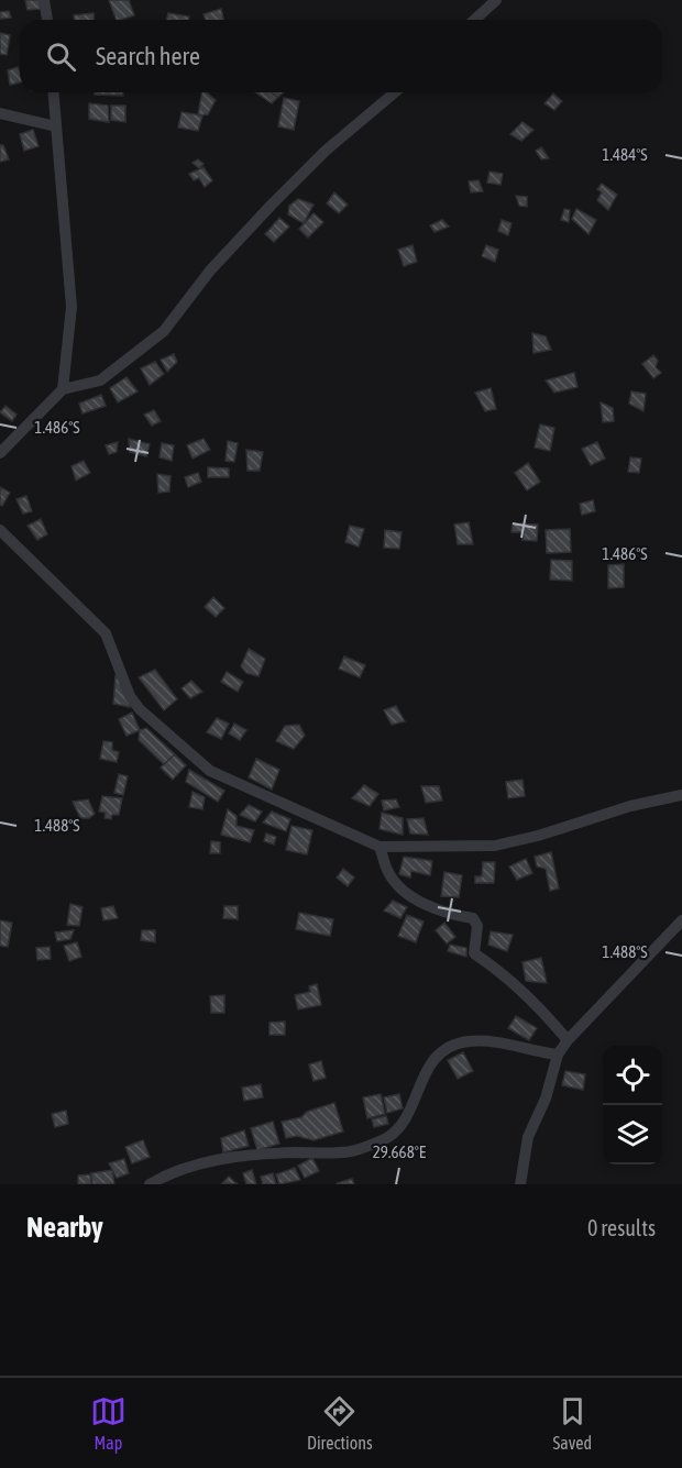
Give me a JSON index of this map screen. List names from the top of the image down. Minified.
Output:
{"page":{"search":"Search here","heading":["Nearby","0 results"],"nav":["Map","Directions","Saved"]},"coordinates":["1.484°S","1.486°S","1.488°S","29.668°E"]}
